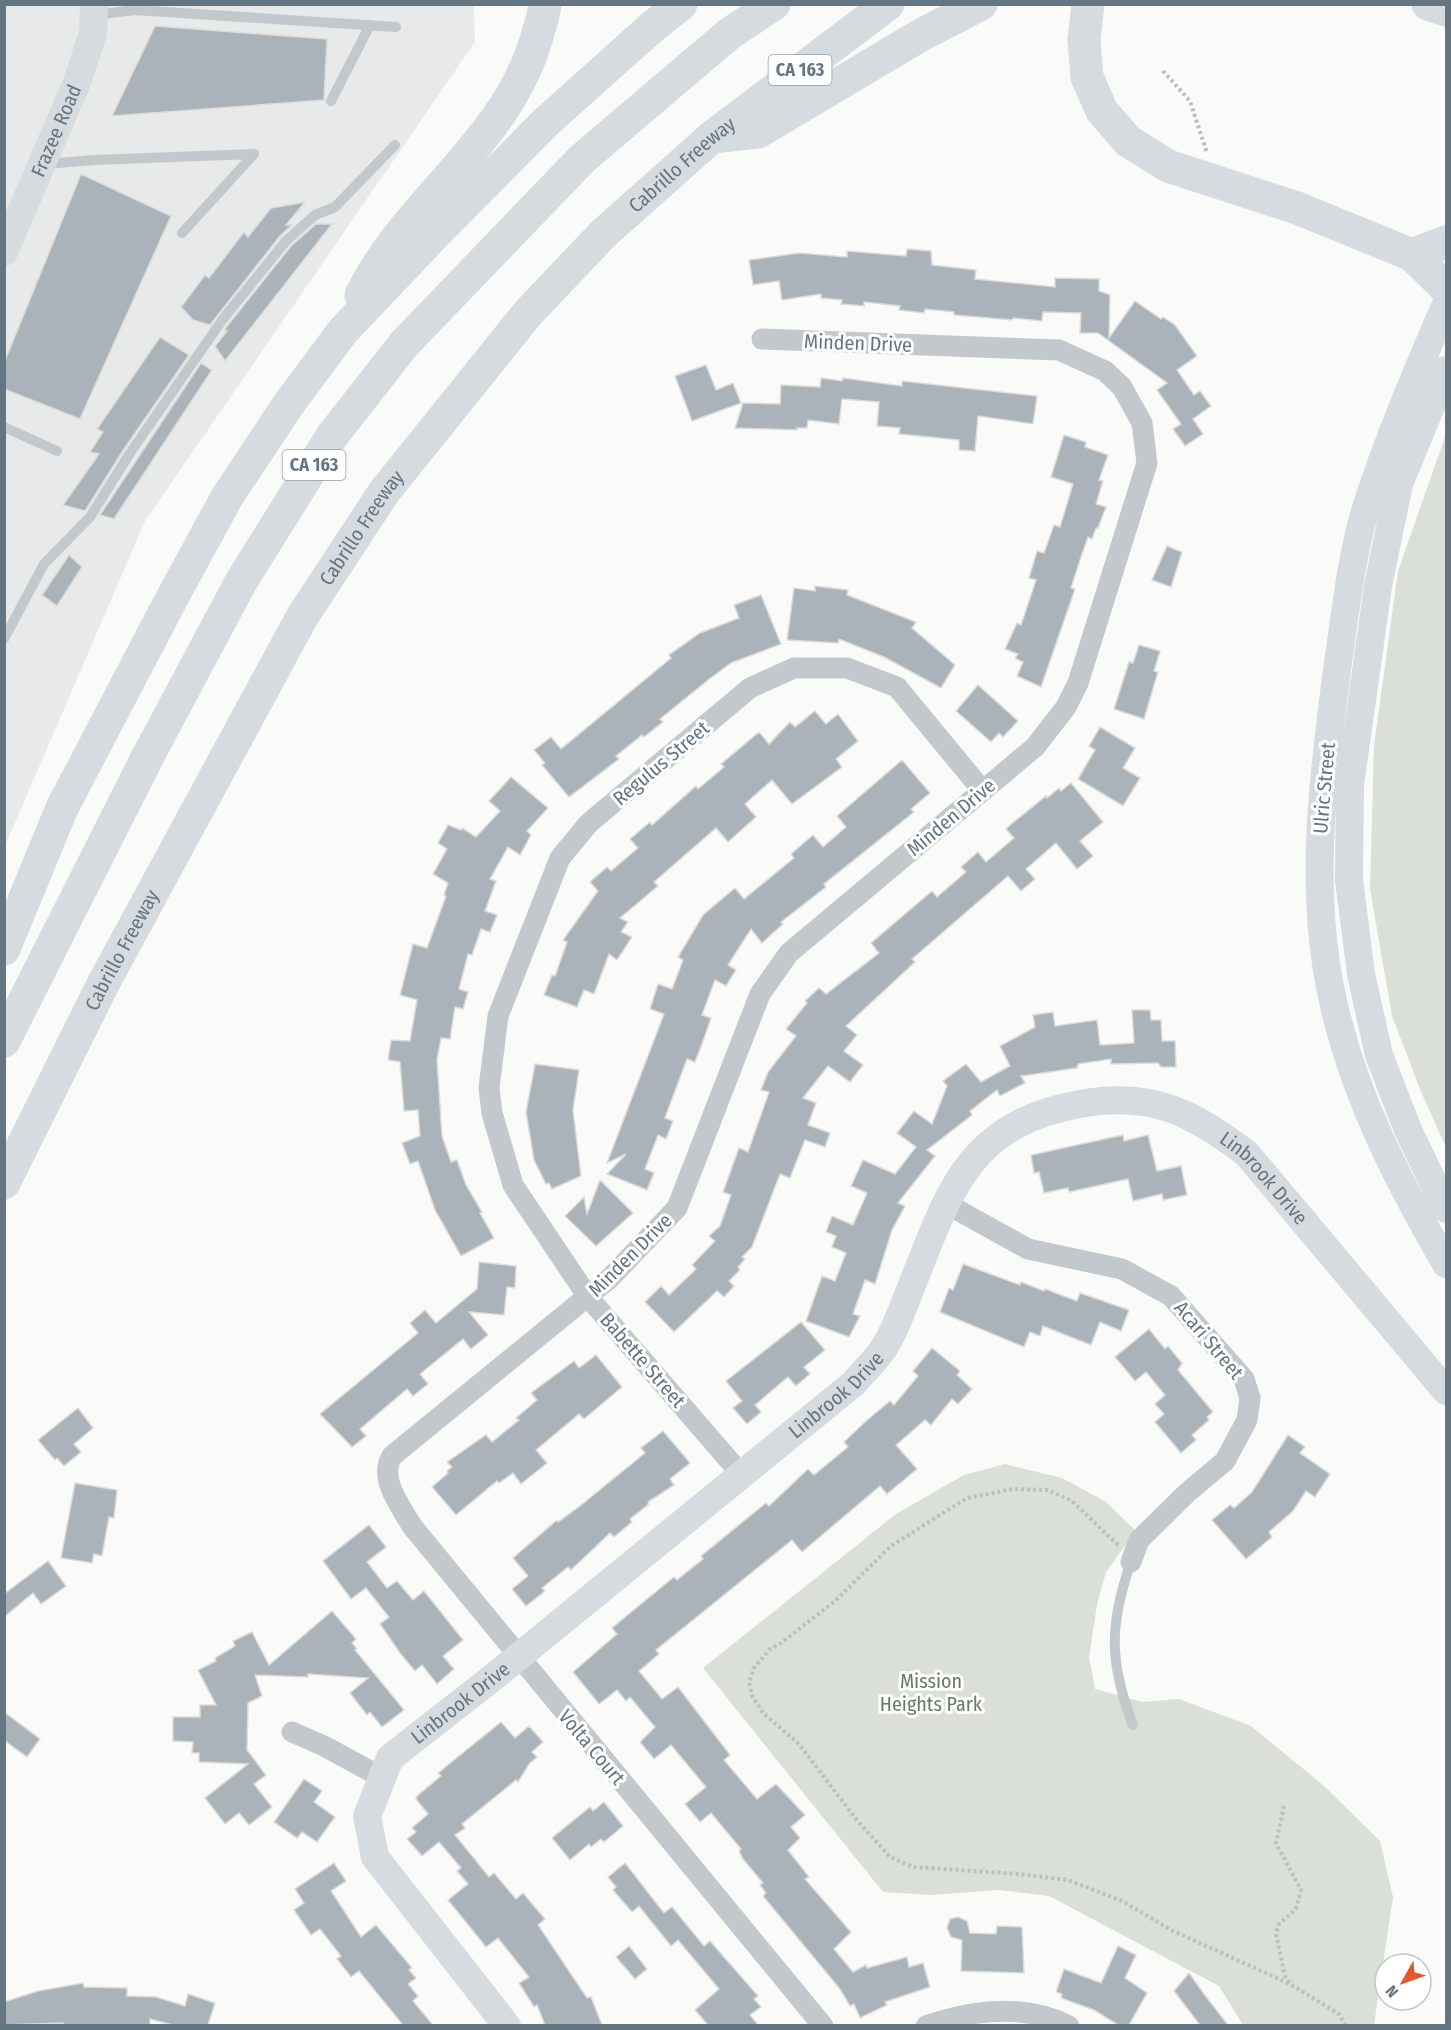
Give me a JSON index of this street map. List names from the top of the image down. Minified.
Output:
{"streets":{"highway":["CA 163","Cabrillo Freeway"],"street":["Frazee Road","Minden Drive","Regulus Street","Ulric Street","Linbrook Drive","Acari Street","Babette Street","Volta Court"]},"crossings":[["Minden Drive","Regulus Street"],["Minden Drive","Babette Street"],["Minden Drive","Volta Court"],["Regulus Street","Babette Street"],["Linbrook Drive","Acari Street"],["Linbrook Drive","Babette Street"],["Linbrook Drive","Volta Court"]],"parks":["Mission Heights Park"],"north":"bottom left"}
